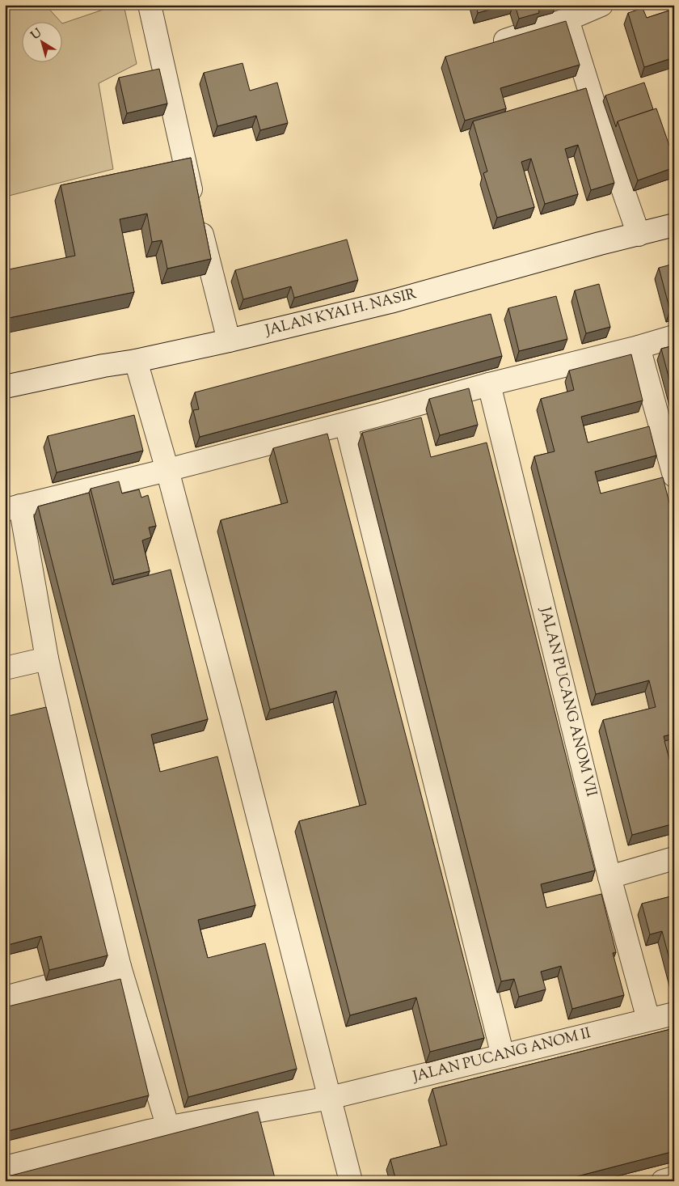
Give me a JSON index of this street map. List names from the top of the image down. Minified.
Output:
{"streets":{"street":["JALAN KYAI H. NASIR","JALAN PUCANG ANOM VII","JALAN PUCANG ANOM II"]},"crossings":[["JALAN PUCANG ANOM VII","JALAN PUCANG ANOM II"]],"north":"top left"}
